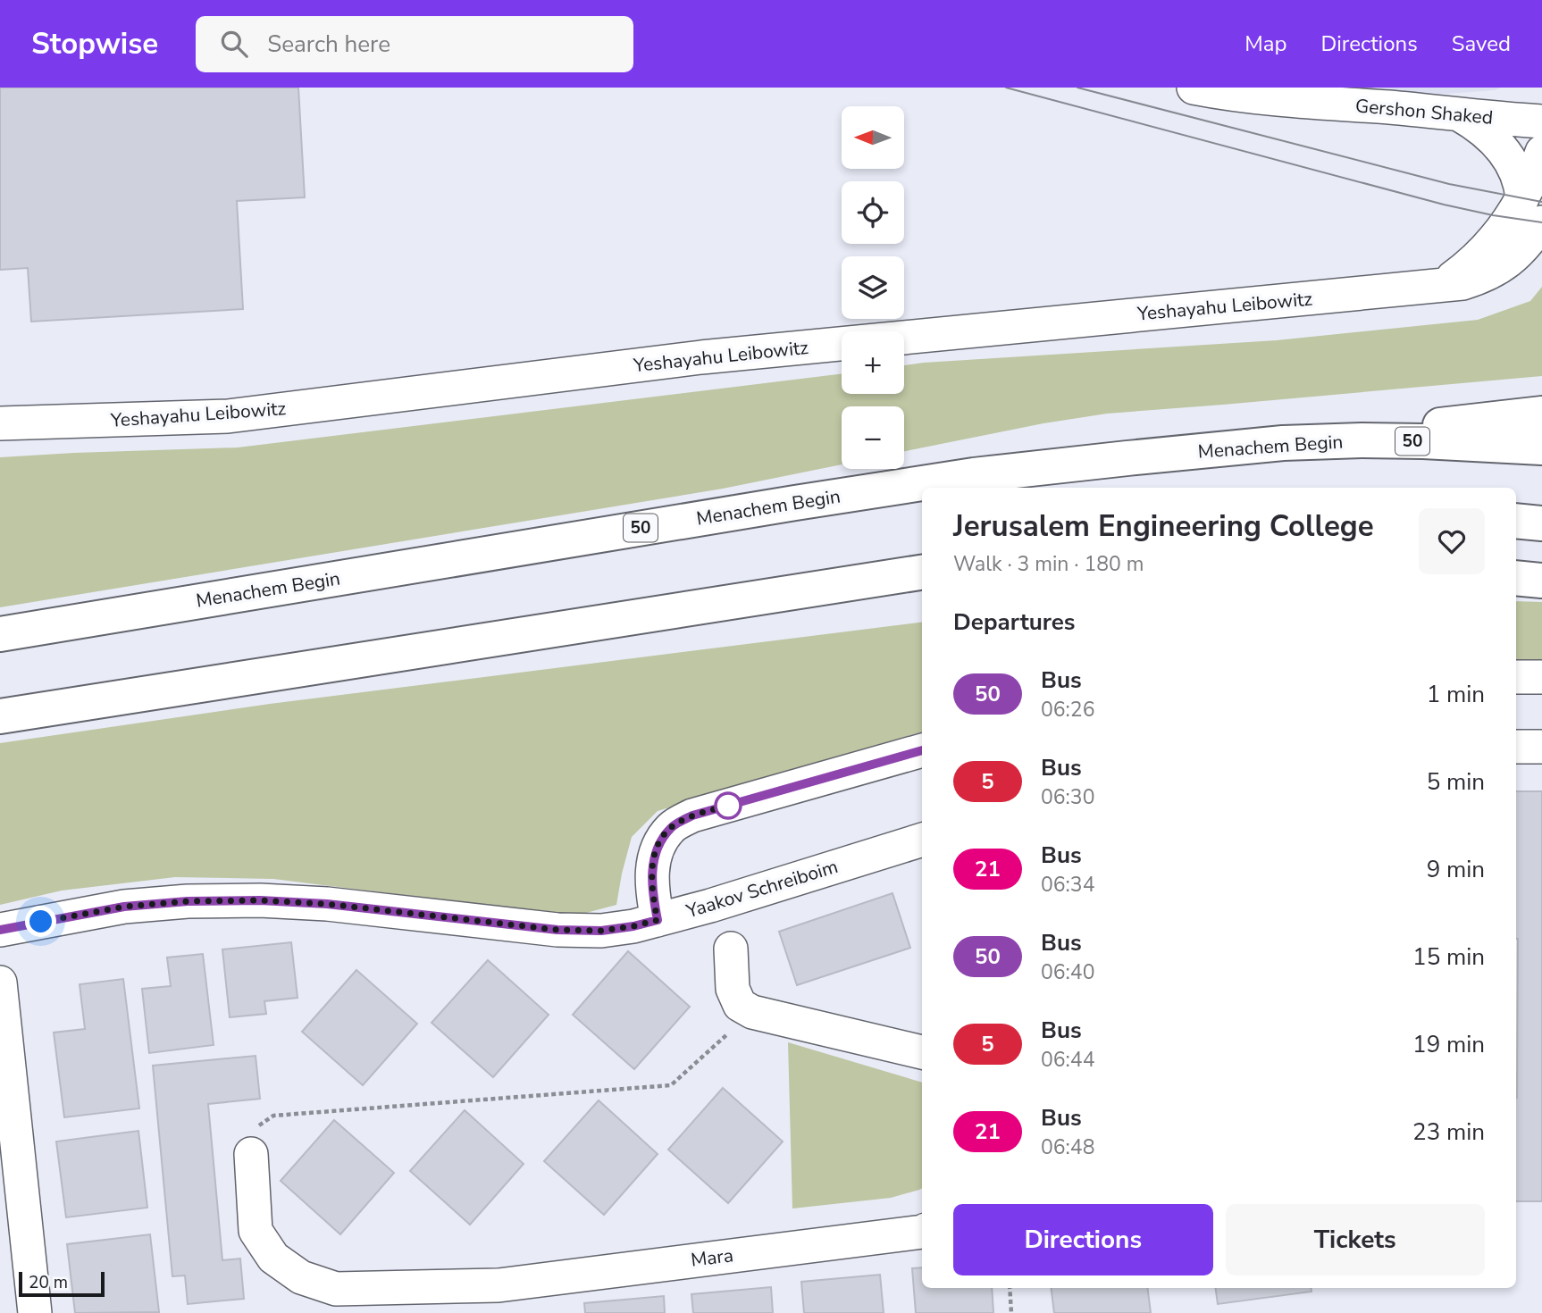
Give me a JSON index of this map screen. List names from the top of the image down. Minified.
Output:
{"streets":{"highway":["50","Menachem Begin"],"street":["Gershon Shaked","Yeshayahu Leibowitz","Yaakov Schreiboim","Mara"]},"lines":["bus line 50"],"scale_bar":"20 m","north":"left","page":{"header":"Stopwise","search":"Search here","nav":["Map","Directions","Saved"],"map_buttons":["+","−"],"heading":[["Jerusalem Engineering College","Walk · 3 min · 180 m"],"Departures"],"list":[{"mark":"50","name":"Bus","note":"06:26","value":"1 min"},{"mark":"5","name":"Bus","note":"06:30","value":"5 min"},{"mark":"21","name":"Bus","note":"06:34","value":"9 min"},{"mark":"50","name":"Bus","note":"06:40","value":"15 min"},{"mark":"5","name":"Bus","note":"06:44","value":"19 min"},{"mark":"21","name":"Bus","note":"06:48","value":"23 min"}],"buttons":["Directions","Tickets"],"scale":"20 m"}}
